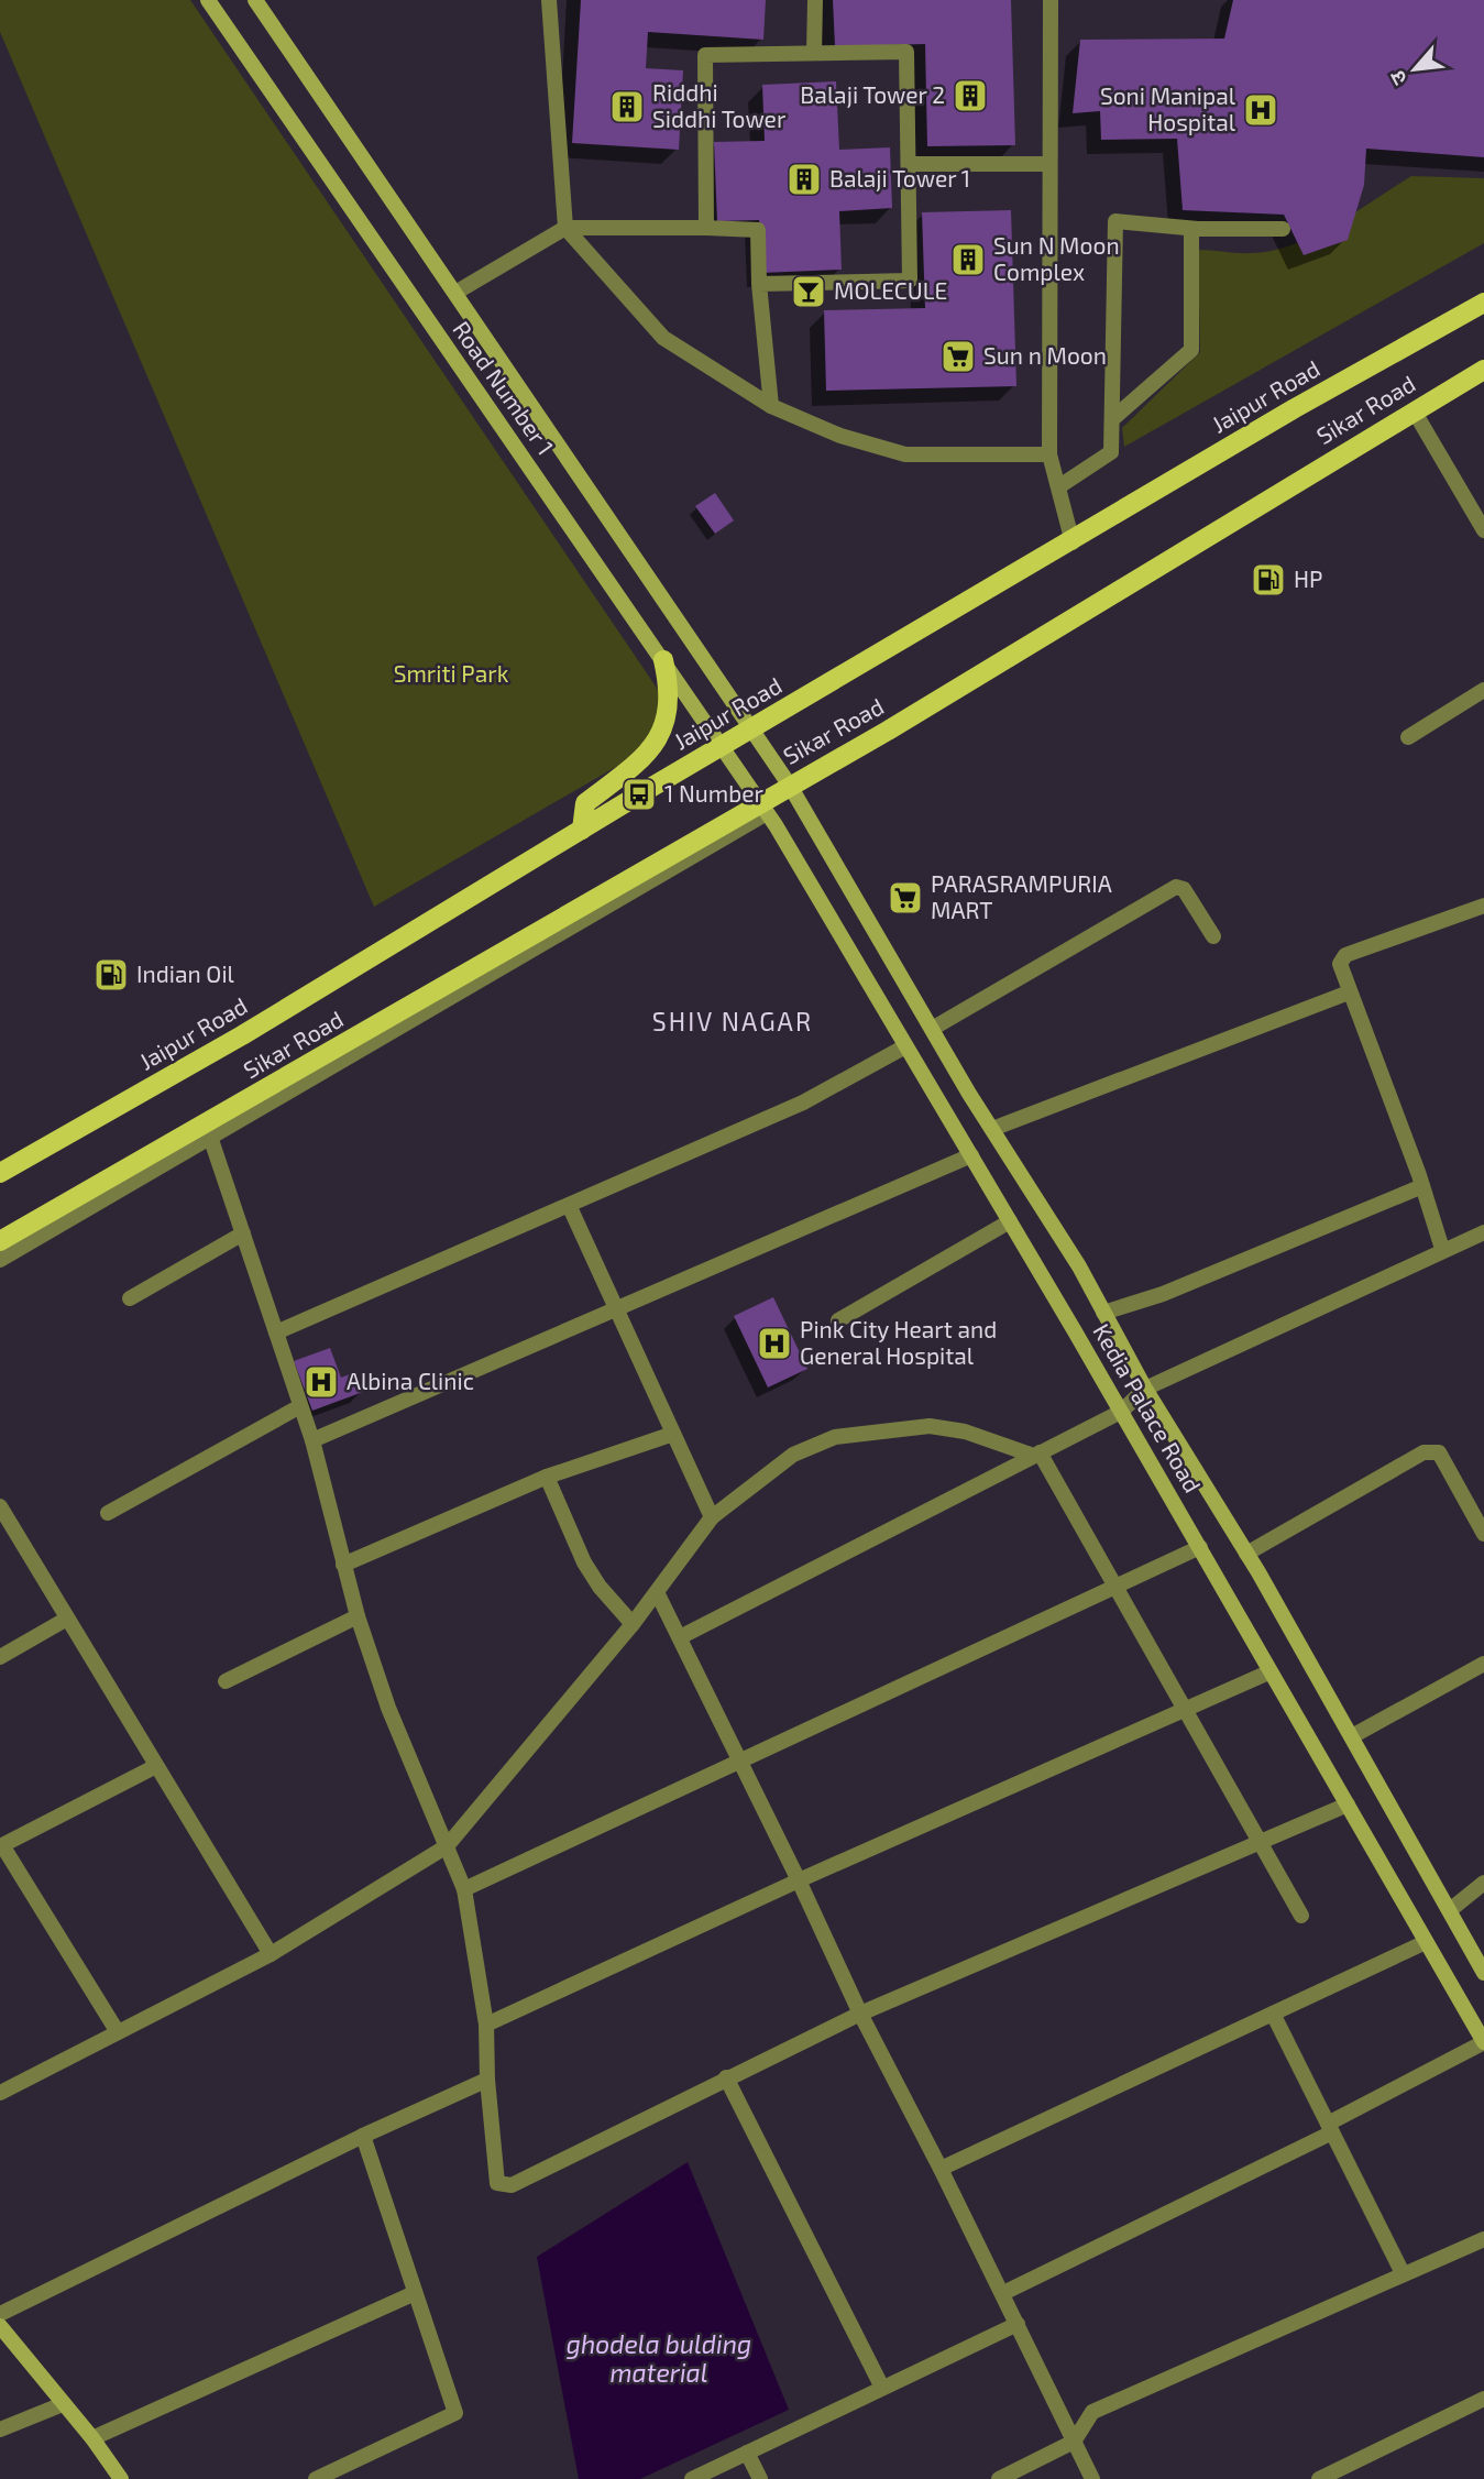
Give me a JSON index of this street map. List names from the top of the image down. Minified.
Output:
{"streets":{"main road":["Jaipur Road","Sikar Road"],"street":["Road Number 1","Kedia Palace Road"]},"crossings":[["Road Number 1","Jaipur Road"],["Road Number 1","Sikar Road"],["Road Number 1","Kedia Palace Road"],["Sikar Road","Kedia Palace Road"]],"districts":["SHIV NAGAR"],"water":["ghodela bulding material"],"parks":["Smriti Park"],"places":{"building":["Balaji Tower 2","Riddhi Siddhi Tower","Balaji Tower 1","Sun N Moon Complex"],"hospital":["Soni Manipal Hospital","Pink City Heart and General Hospital","Albina Clinic"],"bar":["MOLECULE"],"supermarket":["Sun n Moon","PARASRAMPURIA MART"],"fuel station":["HP","Indian Oil"],"bus stop":["1 Number"]},"north":"bottom left"}
